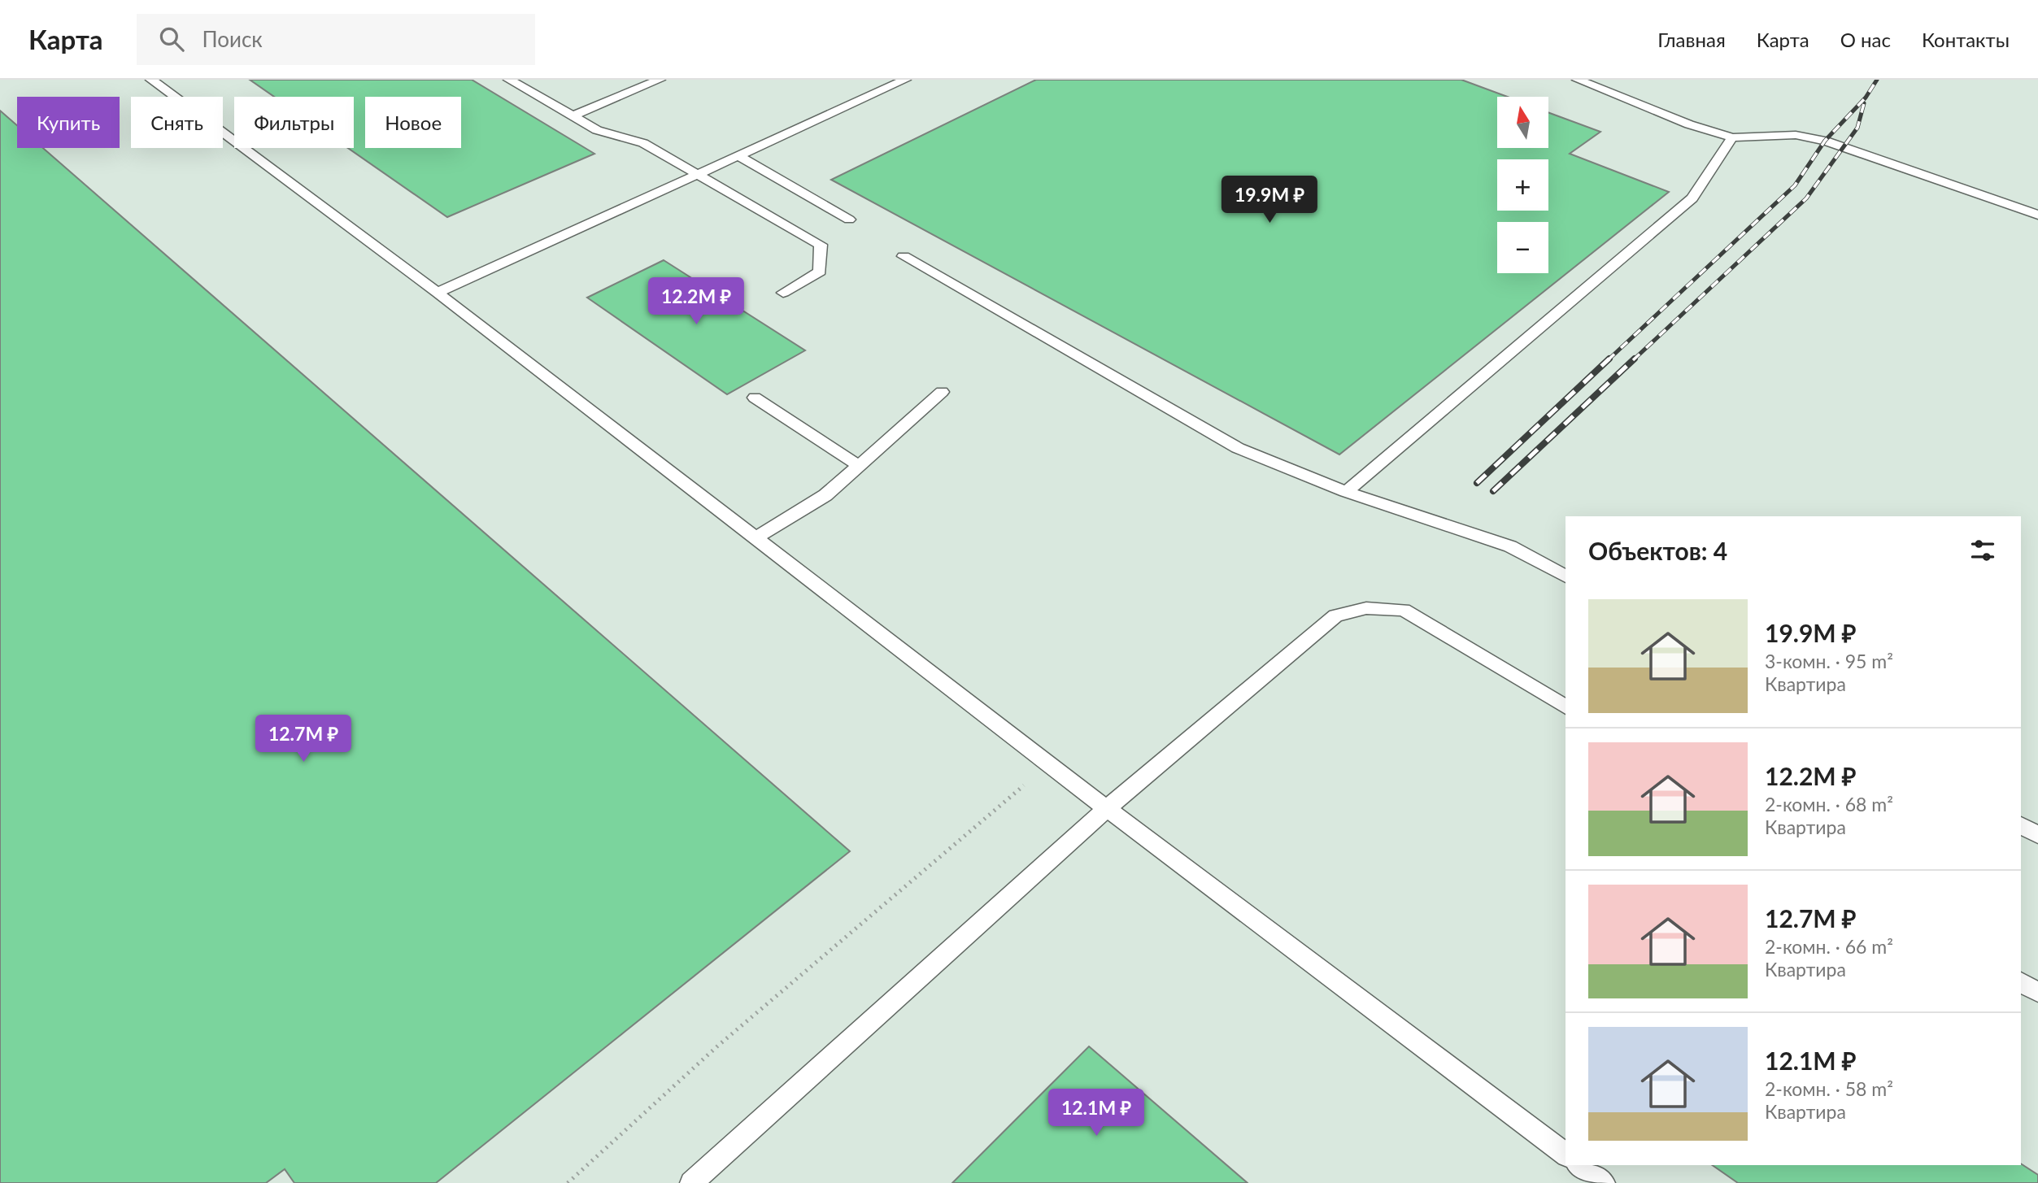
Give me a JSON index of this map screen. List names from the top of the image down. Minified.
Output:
{"north":"top","page":{"header":"Карта","search":"Поиск","nav":["Главная","Карта","О нас","Контакты"],"map_buttons":["+","−"],"chip":["Купить","Снять","Фильтры","Новое"],"price":["19.9M ₽","12.2M ₽","12.7M ₽","12.1M ₽"],"heading":"Объектов: 4","list":[{"name":"19.9M ₽","note":"3-комн. · 95 m² · Квартира"},{"name":"12.2M ₽","note":"2-комн. · 68 m² · Квартира"},{"name":"12.7M ₽","note":"2-комн. · 66 m² · Квартира"},{"name":"12.1M ₽","note":"2-комн. · 58 m² · Квартира"}]}}
